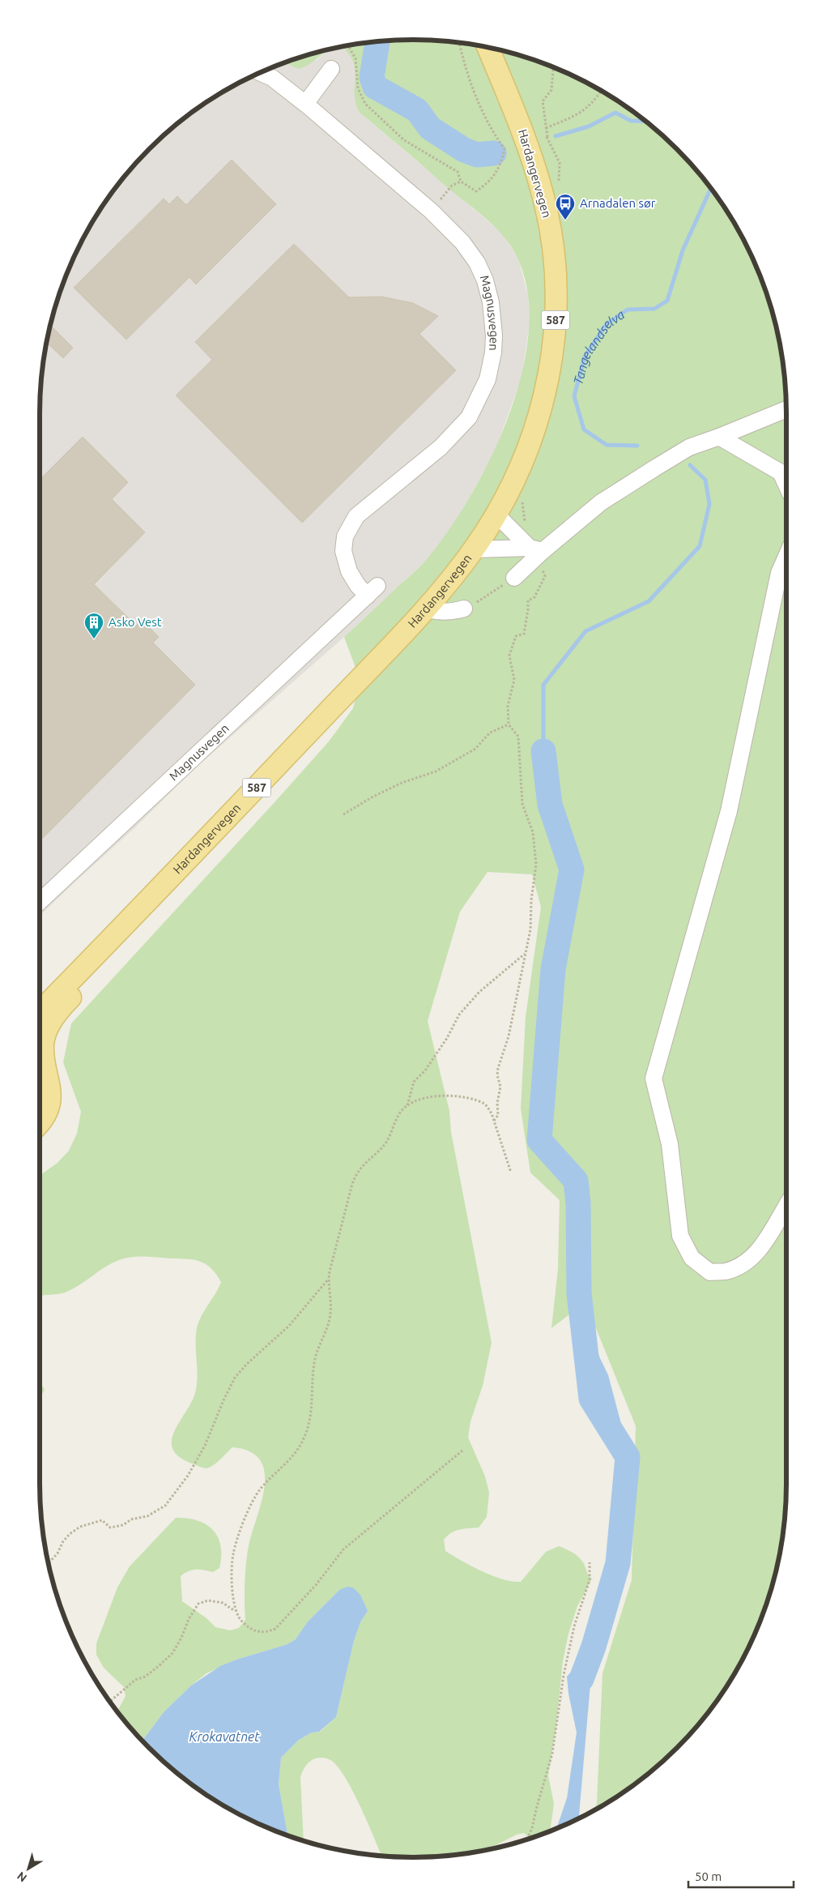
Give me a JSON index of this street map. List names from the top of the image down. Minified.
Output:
{"streets":{"main road":["Hardangervegen","587"],"lane":["Magnusvegen"]},"crossings":[["Hardangervegen","587"]],"water":["Tangelandselva","Krokavatnet"],"places":{"bus stop":["Arnadalen sør"],"building":["Asko Vest"]},"scale_bar":"50 m","north":"bottom left"}
